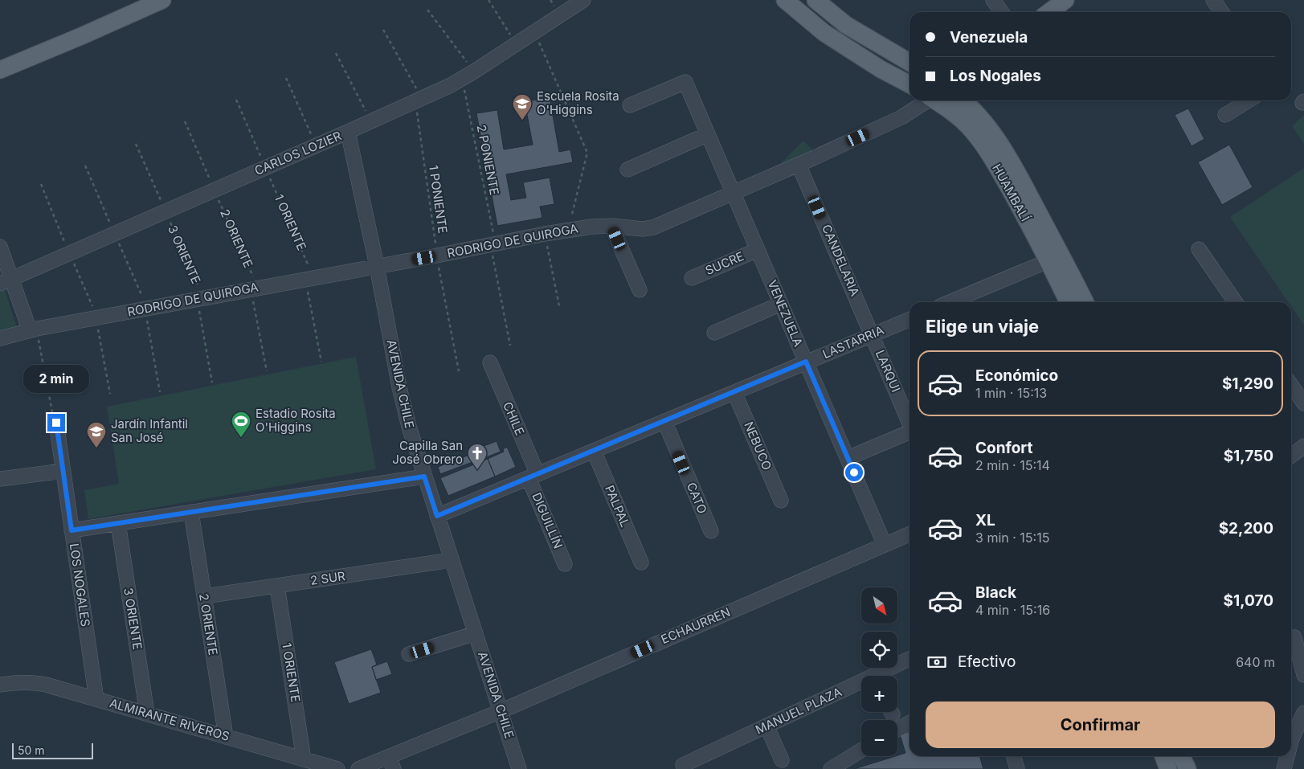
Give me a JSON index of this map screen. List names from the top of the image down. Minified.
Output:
{"streets":{"main road":["HUAMBALÍ"],"street":["CARLOS LOZIER","1 ORIENTE","2 ORIENTE","RODRIGO DE QUIROGA","3 ORIENTE","CANDELARIA","SUCRE","VENEZUELA","LASTARRIA","LARQUI","AVENIDA CHILE","CHILE","NEBUCO","CATO","PALPAL","DIGUILLÍN","2 SUR","LOS NOGALES","ECHAURREN","MANUEL PLAZA","ALMIRANTE RIVEROS"],"path":["2 PONIENTE","1 PONIENTE"]},"crossings":[["CARLOS LOZIER","2 PONIENTE"],["CARLOS LOZIER","1 PONIENTE"],["CARLOS LOZIER","1 ORIENTE"],["CARLOS LOZIER","2 ORIENTE"],["CARLOS LOZIER","3 ORIENTE"],["CARLOS LOZIER","AVENIDA CHILE"],["2 PONIENTE","RODRIGO DE QUIROGA"],["1 PONIENTE","RODRIGO DE QUIROGA"],["1 ORIENTE","RODRIGO DE QUIROGA"],["1 ORIENTE","2 SUR"],["1 ORIENTE","ALMIRANTE RIVEROS"],["2 ORIENTE","RODRIGO DE QUIROGA"],["2 ORIENTE","2 SUR"],["2 ORIENTE","ALMIRANTE RIVEROS"],["RODRIGO DE QUIROGA","3 ORIENTE"],["RODRIGO DE QUIROGA","CANDELARIA"],["RODRIGO DE QUIROGA","VENEZUELA"],["RODRIGO DE QUIROGA","AVENIDA CHILE"],["3 ORIENTE","ALMIRANTE RIVEROS"],["CANDELARIA","LASTARRIA"],["CANDELARIA","LARQUI"],["SUCRE","VENEZUELA"],["VENEZUELA","LASTARRIA"],["VENEZUELA","LARQUI"],["VENEZUELA","ECHAURREN"],["LASTARRIA","LARQUI"],["LASTARRIA","AVENIDA CHILE"],["LASTARRIA","CHILE"],["LASTARRIA","NEBUCO"],["LASTARRIA","CATO"],["LASTARRIA","PALPAL"],["LASTARRIA","DIGUILLÍN"],["AVENIDA CHILE","2 SUR"],["AVENIDA CHILE","ECHAURREN"],["CHILE","DIGUILLÍN"],["LOS NOGALES","ALMIRANTE RIVEROS"]],"places":{"school or university":["Escuela Rosita O'Higgins","Jardín Infantil San José"],"sports":["Estadio Rosita O'Higgins"],"church":["Capilla San José Obrero"]},"scale_bar":"50 m","north":"bottom right","page":{"banner":["Venezuela","Los Nogales"],"heading":"Elige un viaje","list":[{"name":"Económico","note":"1 min · 15:13","value":"$1,290"},{"name":"Confort","note":"2 min · 15:14","value":"$1,750"},{"name":"XL","note":"3 min · 15:15","value":"$2,200"},{"name":"Black","note":"4 min · 15:16","value":"$1,070"}],"bubble":"2 min","map_buttons":["+","−"],"pay":["Efectivo","640 m"],"buttons":"Confirmar","scale":"50 m"}}
